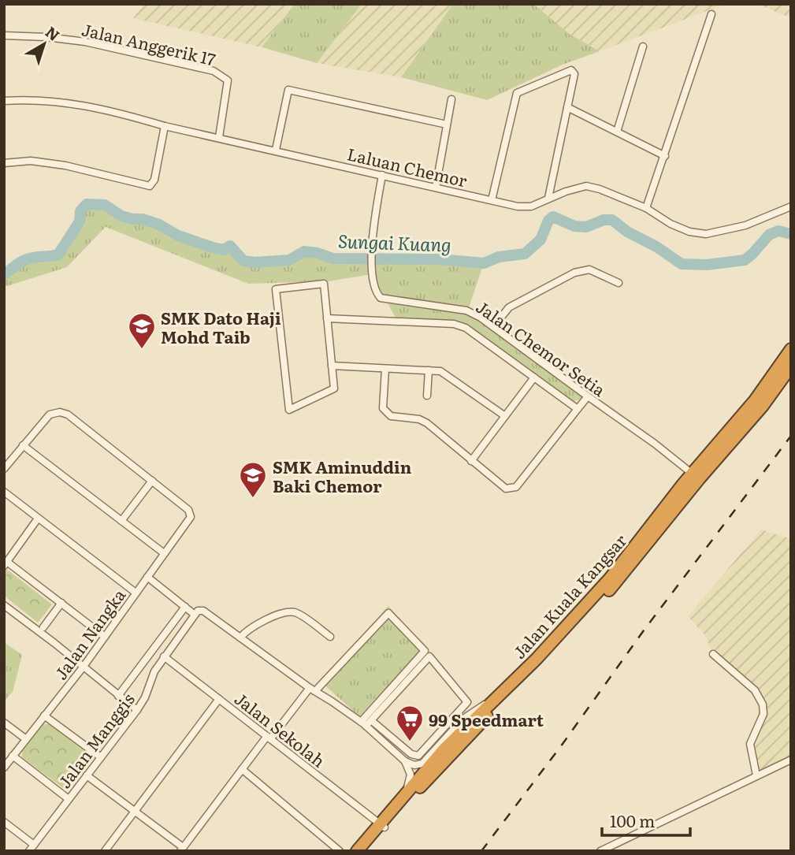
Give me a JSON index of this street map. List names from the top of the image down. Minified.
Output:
{"streets":{"highway":["Jalan Kuala Kangsar"],"street":["Jalan Anggerik 17","Laluan Chemor","Jalan Chemor Setia","Jalan Nangka","Jalan Sekolah","Jalan Manggis"]},"crossings":[["Jalan Anggerik 17","Laluan Chemor"],["Laluan Chemor","Jalan Chemor Setia"],["Jalan Chemor Setia","Jalan Kuala Kangsar"],["Jalan Kuala Kangsar","Jalan Sekolah"],["Jalan Sekolah","Jalan Manggis"]],"water":["Sungai Kuang"],"places":{"school or university":["SMK Dato Haji Mohd Taib","SMK Aminuddin Baki Chemor"],"supermarket":["99 Speedmart"]},"scale_bar":"100 m","north":"top right"}
